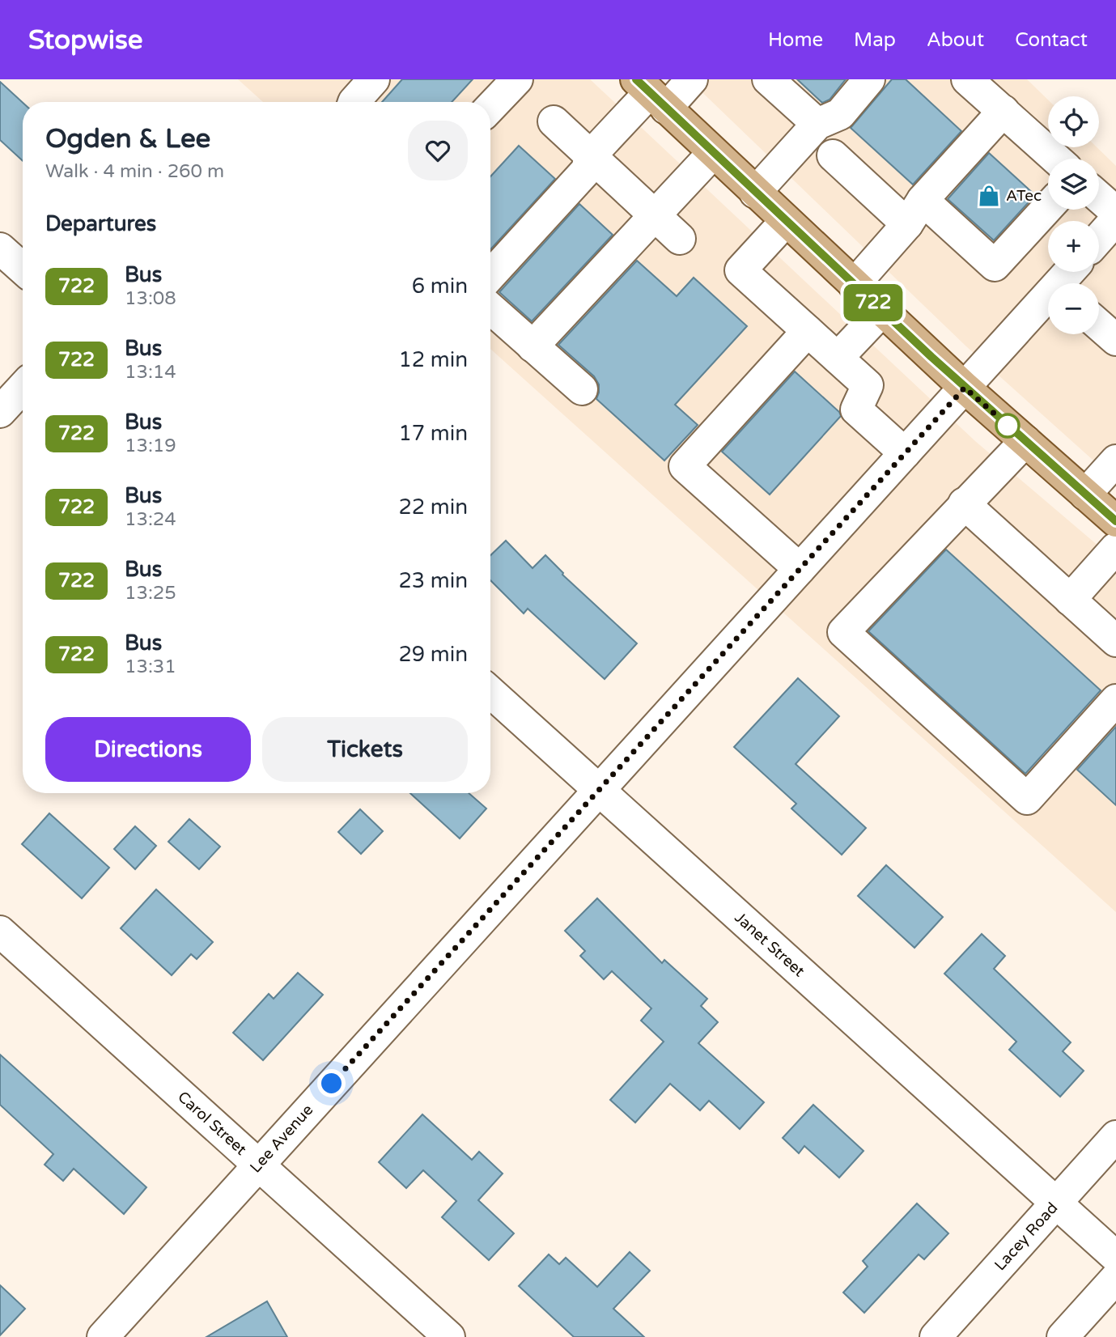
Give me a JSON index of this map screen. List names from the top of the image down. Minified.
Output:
{"streets":{"street":["Janet Street","Carol Street","Lee Avenue","Lacey Road"]},"crossings":[["Janet Street","Lee Avenue"],["Janet Street","Lacey Road"],["Carol Street","Lee Avenue"]],"places":{"shop":["ATec"]},"lines":["bus line 722"],"page":{"header":"Stopwise","nav":["Home","Map","About","Contact"],"on_map":"722","map_buttons":["+","−"],"heading":[["Ogden & Lee","Walk · 4 min · 260 m"],"Departures"],"list":[{"mark":"722","name":"Bus","note":"13:08","value":"6 min"},{"mark":"722","name":"Bus","note":"13:14","value":"12 min"},{"mark":"722","name":"Bus","note":"13:19","value":"17 min"},{"mark":"722","name":"Bus","note":"13:24","value":"22 min"},{"mark":"722","name":"Bus","note":"13:25","value":"23 min"},{"mark":"722","name":"Bus","note":"13:31","value":"29 min"}],"buttons":["Directions","Tickets"]}}
